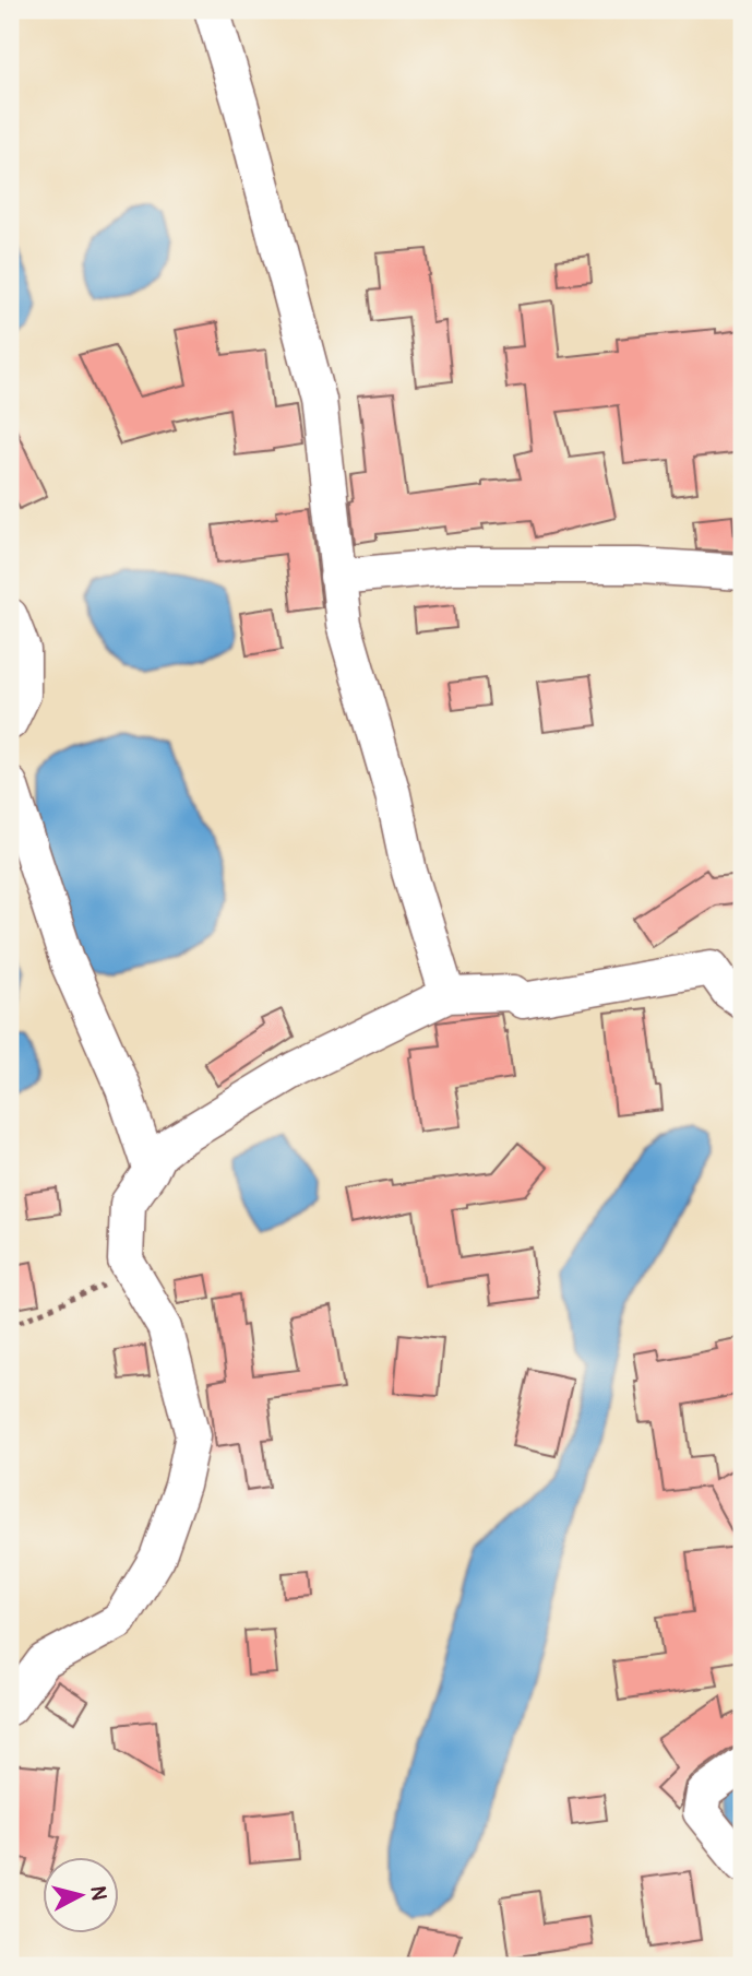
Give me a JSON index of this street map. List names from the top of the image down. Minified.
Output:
{"north":"right"}
